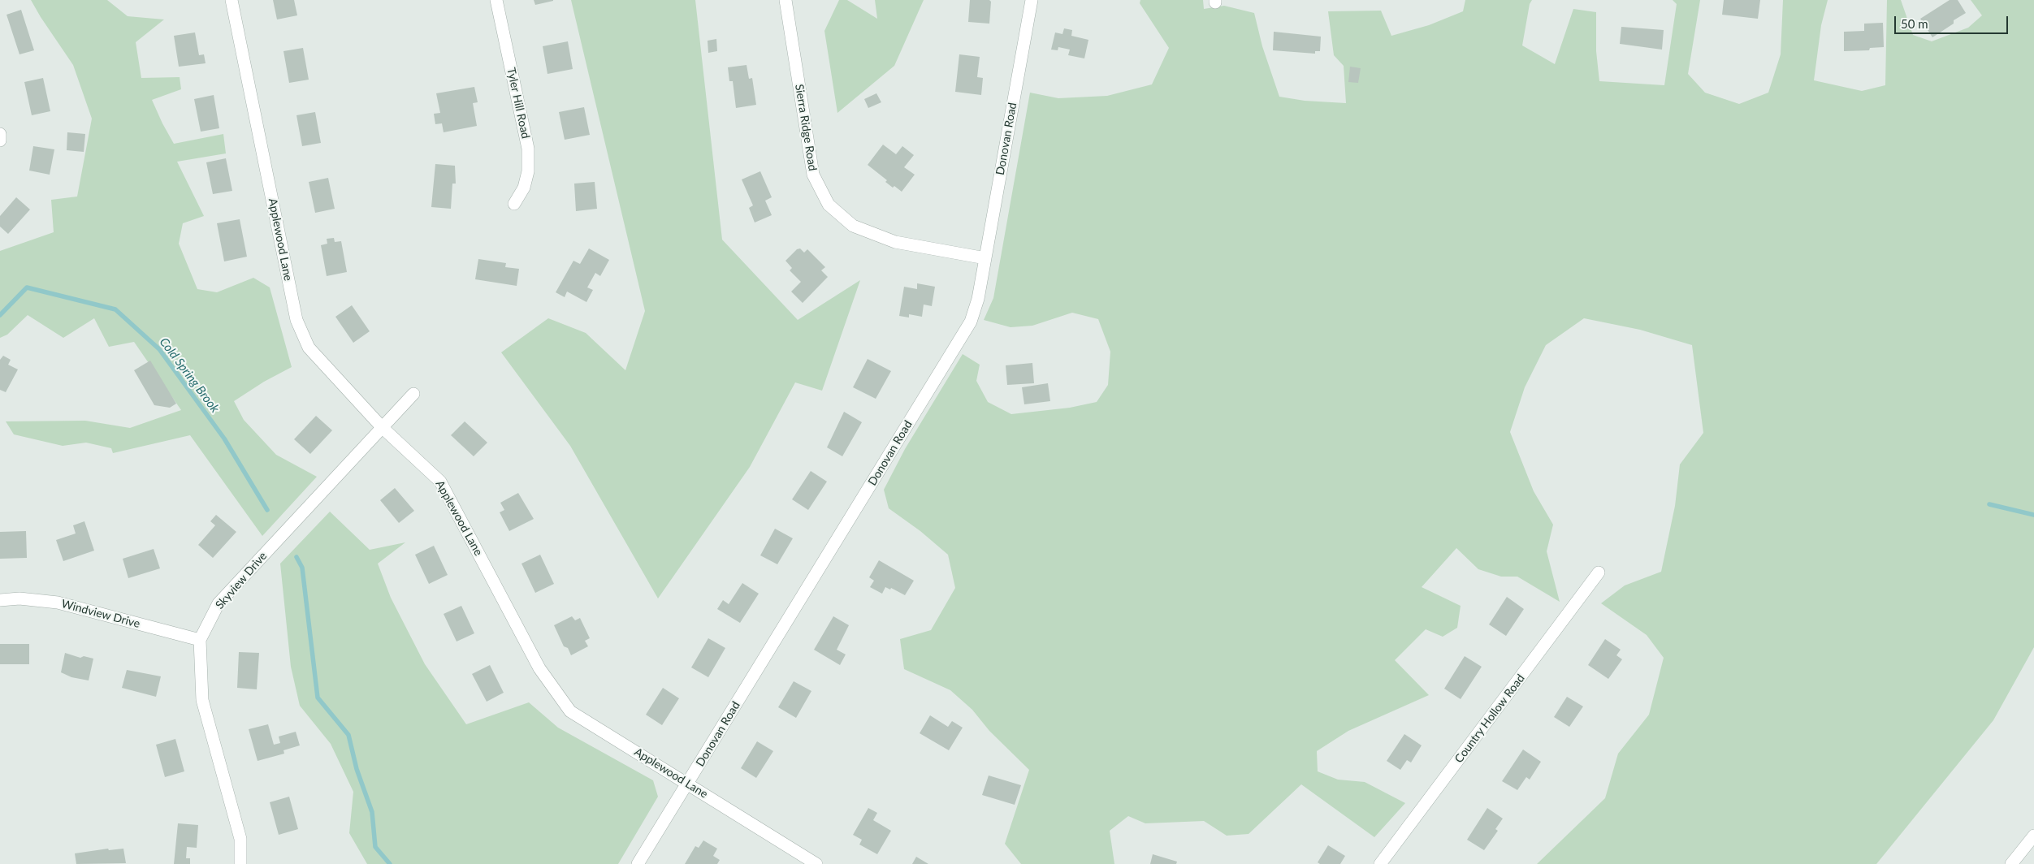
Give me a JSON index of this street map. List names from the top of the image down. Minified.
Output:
{"streets":{"street":["Tyler Hill Road","Sierra Ridge Road","Donovan Road","Applewood Lane","Skyview Drive","Windview Drive","Country Hollow Road"]},"crossings":[["Sierra Ridge Road","Donovan Road"],["Donovan Road","Applewood Lane"],["Applewood Lane","Skyview Drive"],["Skyview Drive","Windview Drive"]],"water":["Cold Spring Brook"],"scale_bar":"50 m"}
